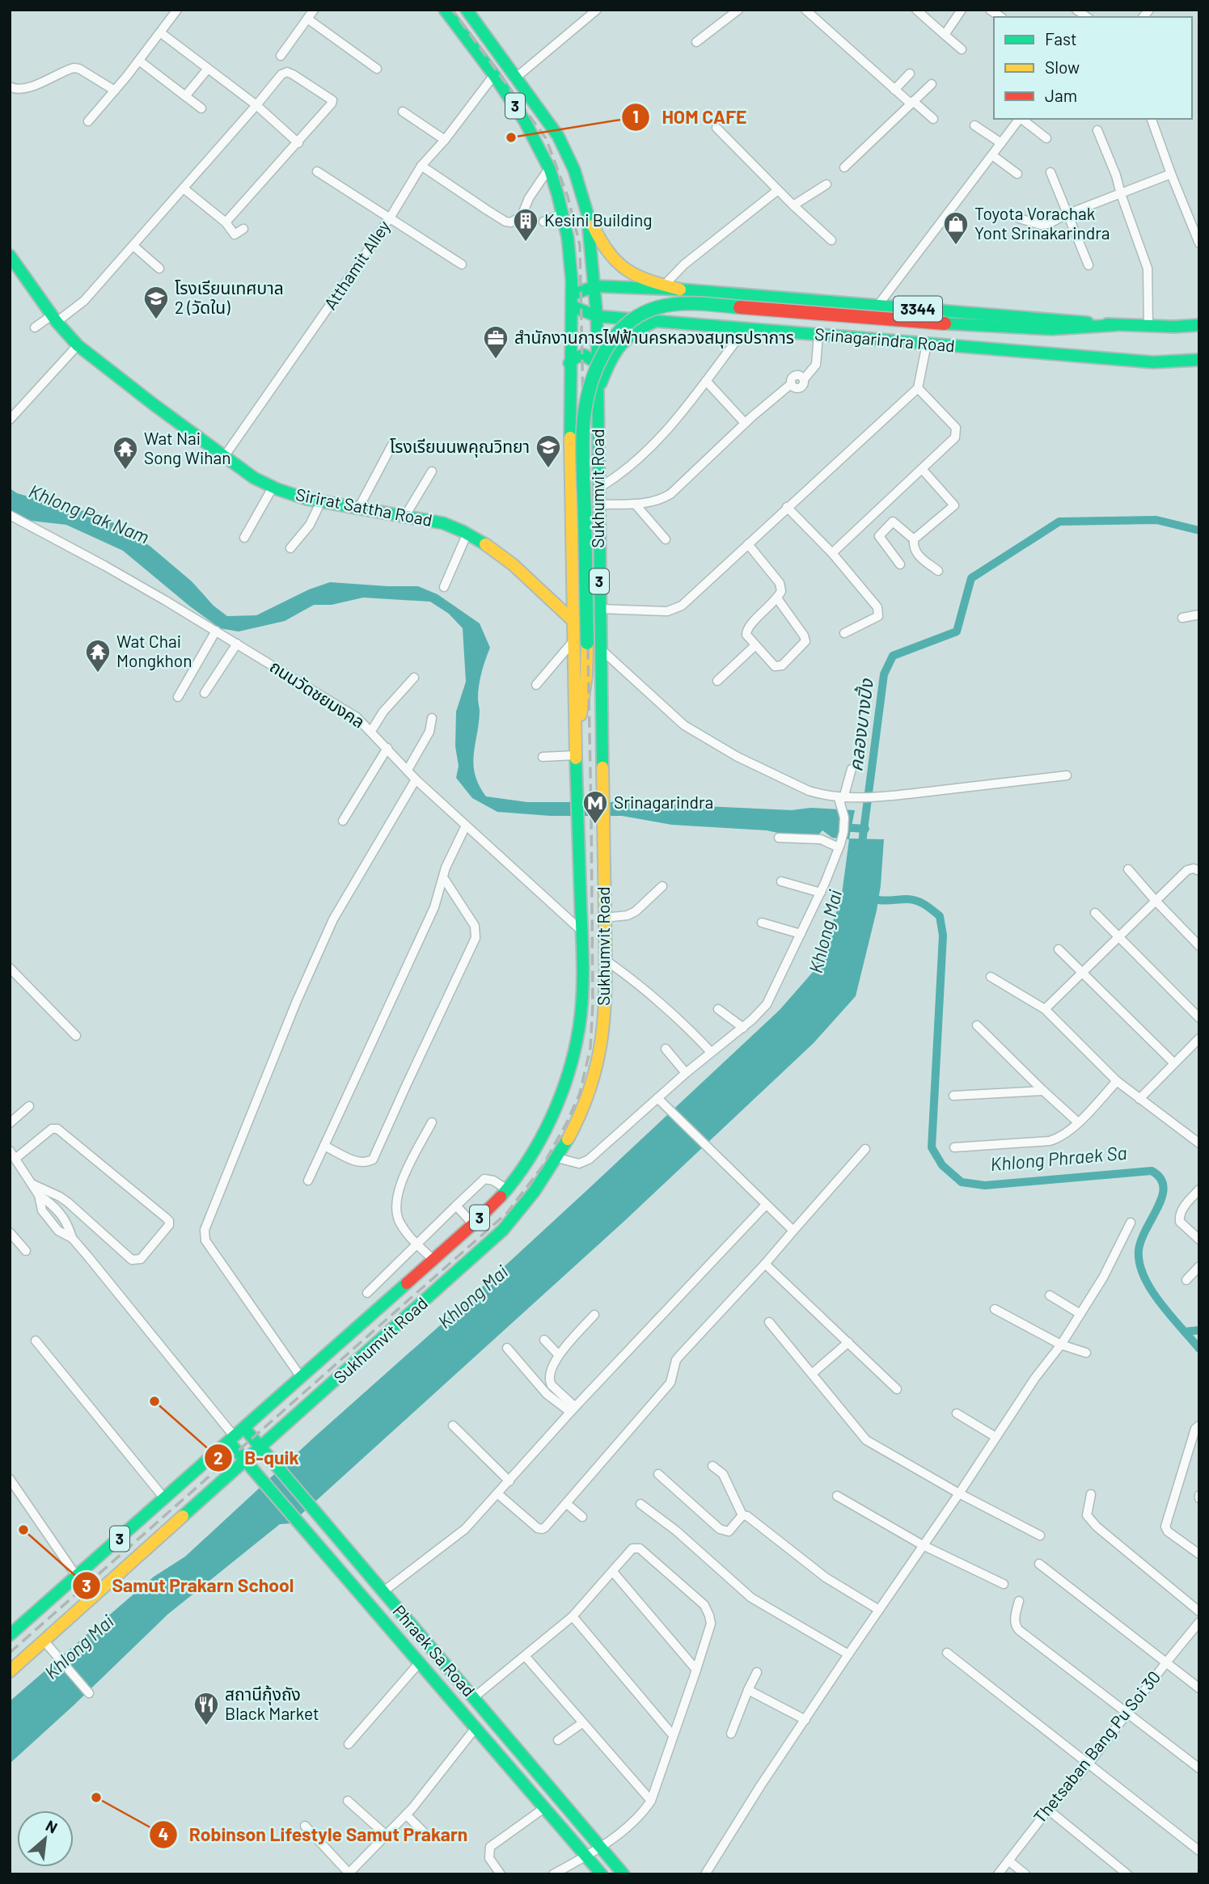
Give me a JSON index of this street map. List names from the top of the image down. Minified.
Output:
{"streets":{"main road":["3","3344","Srinagarindra Road","Sukhumvit Road","Sirirat Sattha Road","Phraek Sa Road"],"street":["Atthamit Alley","ถนนวัดชยมงคล","Thetsaban Bang Pu Soi 30"]},"crossings":[["Atthamit Alley","Sukhumvit Road"],["Atthamit Alley","Sirirat Sattha Road"],["Srinagarindra Road","Sukhumvit Road"],["Sukhumvit Road","Sirirat Sattha Road"],["Sukhumvit Road","ถนนวัดชยมงคล"],["Sukhumvit Road","Phraek Sa Road"]],"water":["Khlong Pak Nam","คลองบางปิ้ง","Khlong Mai","Khlong Phraek Sa"],"places":{"other":["HOM CAFE","B-quik","Samut Prakarn School","Robinson Lifestyle Samut Prakarn"],"building":["Kesini Building"],"shop":["Toyota Vorachak Yont Srinakarindra"],"school or university":["โรงเรียนเทศบาล 2 (วัดใน)","โรงเรียนนพคุณวิทยา"],"office":["สำนักงานการไฟฟ้านครหลวงสมุทรปราการ"],"temple":["Wat Nai Song Wihan","Wat Chai Mongkhon"],"metro station":["Srinagarindra"],"restaurant":["สถานีกุ้งถัง Black Market"]},"legend":["Fast","Slow","Jam"],"north":"top right"}
